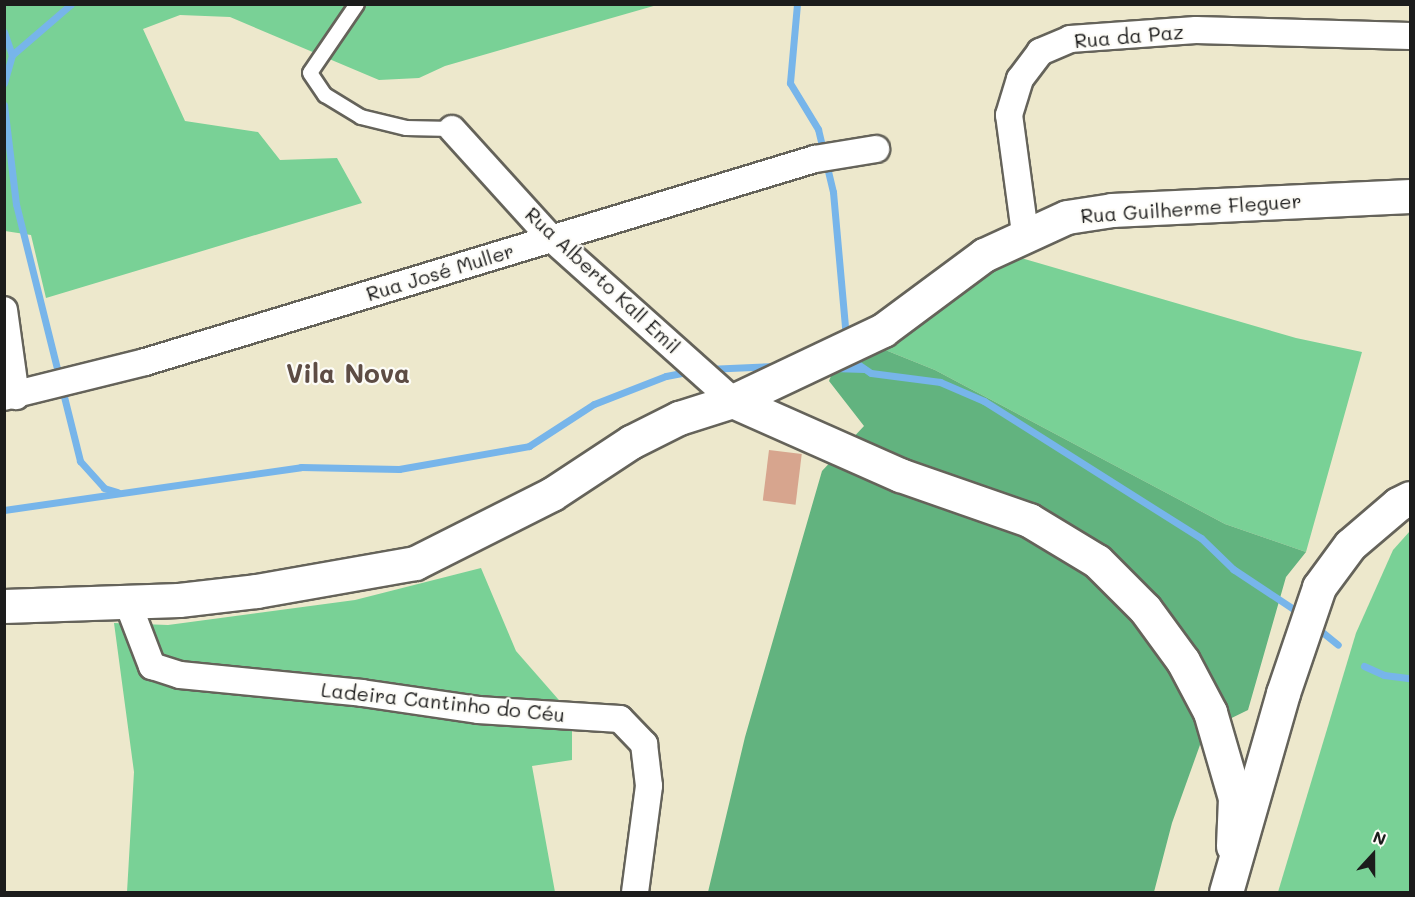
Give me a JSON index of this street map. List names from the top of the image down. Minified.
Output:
{"streets":{"street":["Rua da Paz","Rua Guilherme Fleguer","Rua José Muller","Rua Alberto Kall Emil","Ladeira Cantinho do Céu"]},"crossings":[["Rua da Paz","Rua Guilherme Fleguer"],["Rua Guilherme Fleguer","Rua Alberto Kall Emil"],["Rua Guilherme Fleguer","Ladeira Cantinho do Céu"],["Rua José Muller","Rua Alberto Kall Emil"]],"districts":["Vila Nova"],"north":"top"}
